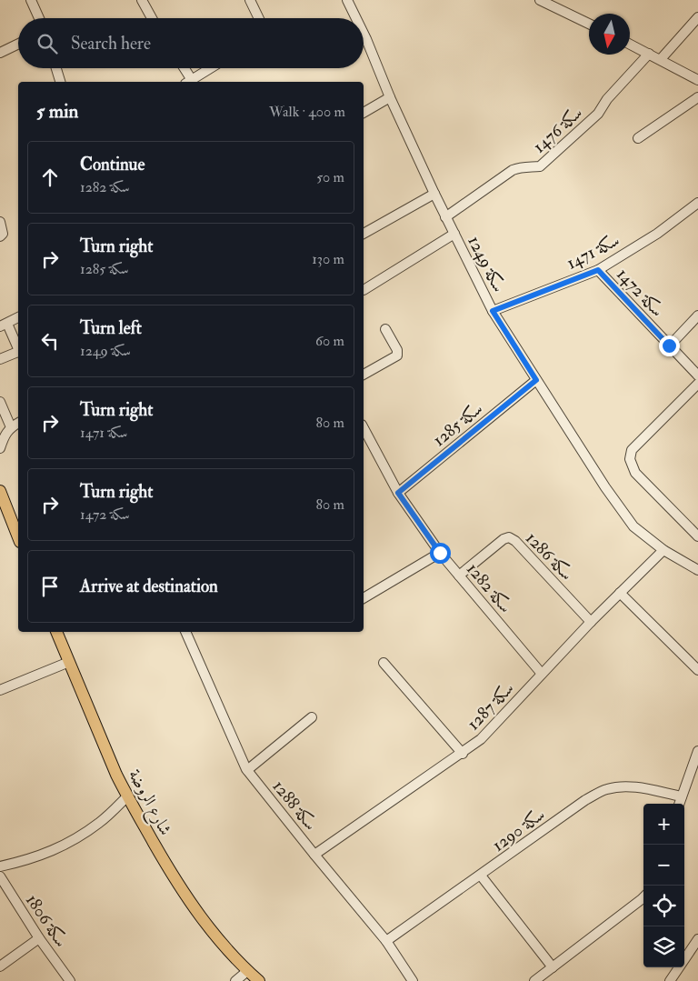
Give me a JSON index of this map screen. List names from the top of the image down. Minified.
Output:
{"streets":{"main road":["شارع الروضة"],"street":["سكة 1476","سكة 1471","سكة 1249","سكة 1472","سكة 1285","سكة 1286","سكة 1282","سكة 1287","سكة 1288","سكة 1290","سكة 1806"]},"crossings":[["سكة 1476","سكة 1249"],["سكة 1471","سكة 1249"],["سكة 1471","سكة 1472"],["سكة 1249","سكة 1285"],["سكة 1249","سكة 1287"],["سكة 1285","سكة 1282"],["سكة 1286","سكة 1282"],["سكة 1286","سكة 1287"],["سكة 1282","سكة 1287"],["سكة 1287","سكة 1288"],["سكة 1288","سكة 1290"]],"north":"bottom","page":{"search":"Search here","heading":["5 min","Walk · 400 m"],"list":[["Continue","سكة 1282","50 m"],["Turn right","سكة 1285","130 m"],["Turn left","سكة 1249","60 m"],["Turn right","سكة 1471","80 m"],["Turn right","سكة 1472","80 m"],"Arrive at destination"],"map_buttons":["+","−"]}}
